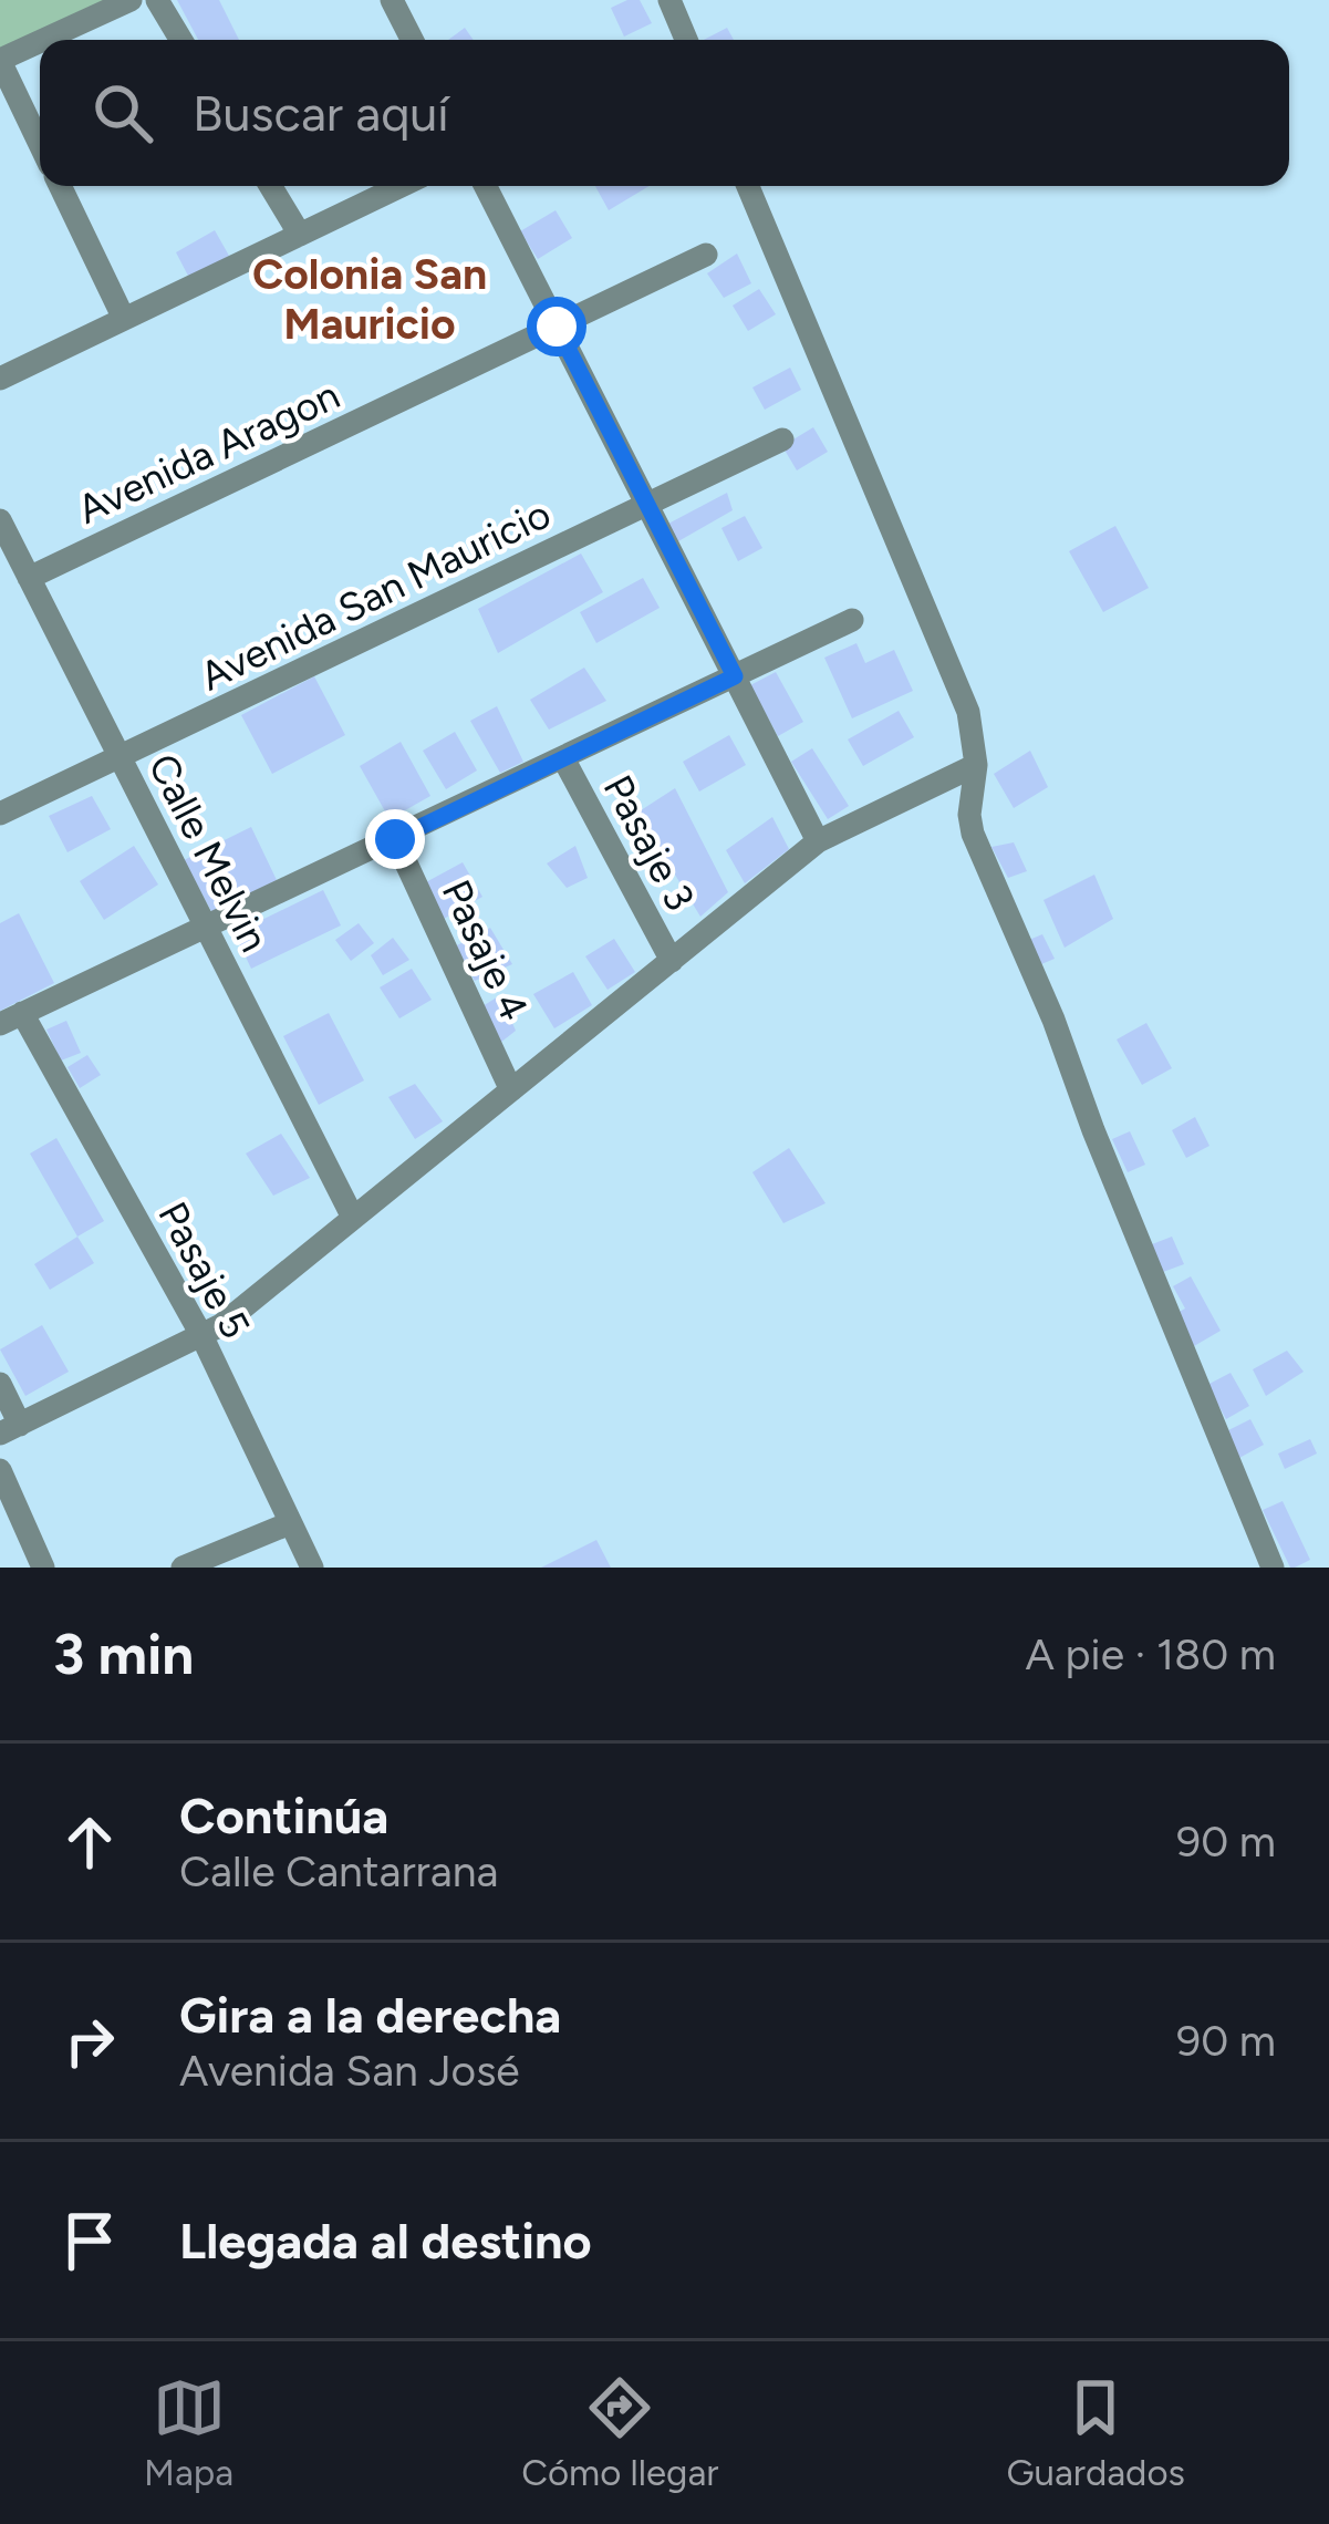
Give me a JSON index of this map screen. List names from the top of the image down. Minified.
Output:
{"streets":{"street":["Avenida Aragon","Avenida San Mauricio","Pasaje 3","Calle Melvin","Pasaje 4","Pasaje 5"]},"crossings":[["Avenida Aragon","Calle Melvin"],["Avenida San Mauricio","Calle Melvin"]],"districts":["Colonia San Mauricio"],"page":{"search":"Buscar aquí","heading":["3 min","A pie · 180 m"],"list":[["Continúa","Calle Cantarrana","90 m"],["Gira a la derecha","Avenida San José","90 m"],"Llegada al destino"],"nav":["Mapa","Cómo llegar","Guardados"]}}
